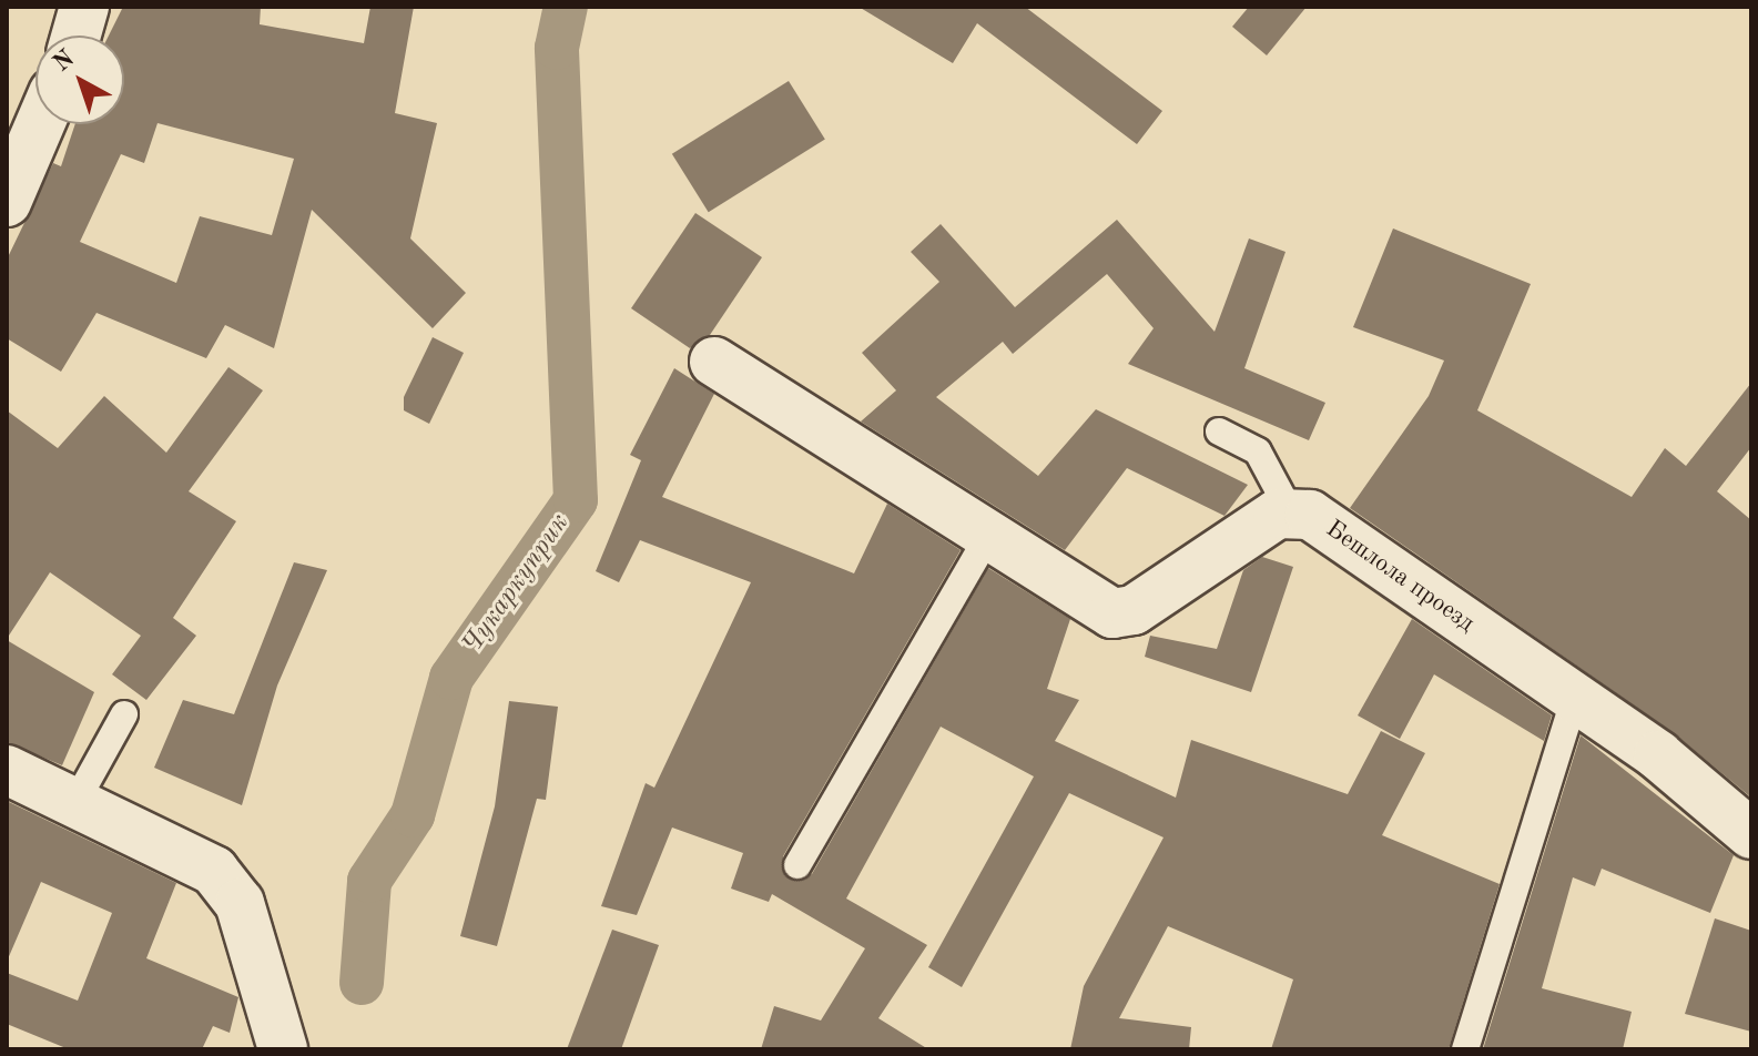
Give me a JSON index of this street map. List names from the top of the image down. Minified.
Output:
{"streets":{"street":["Бешлола проезд"]},"water":["Чукаркуприк"],"north":"top left"}
